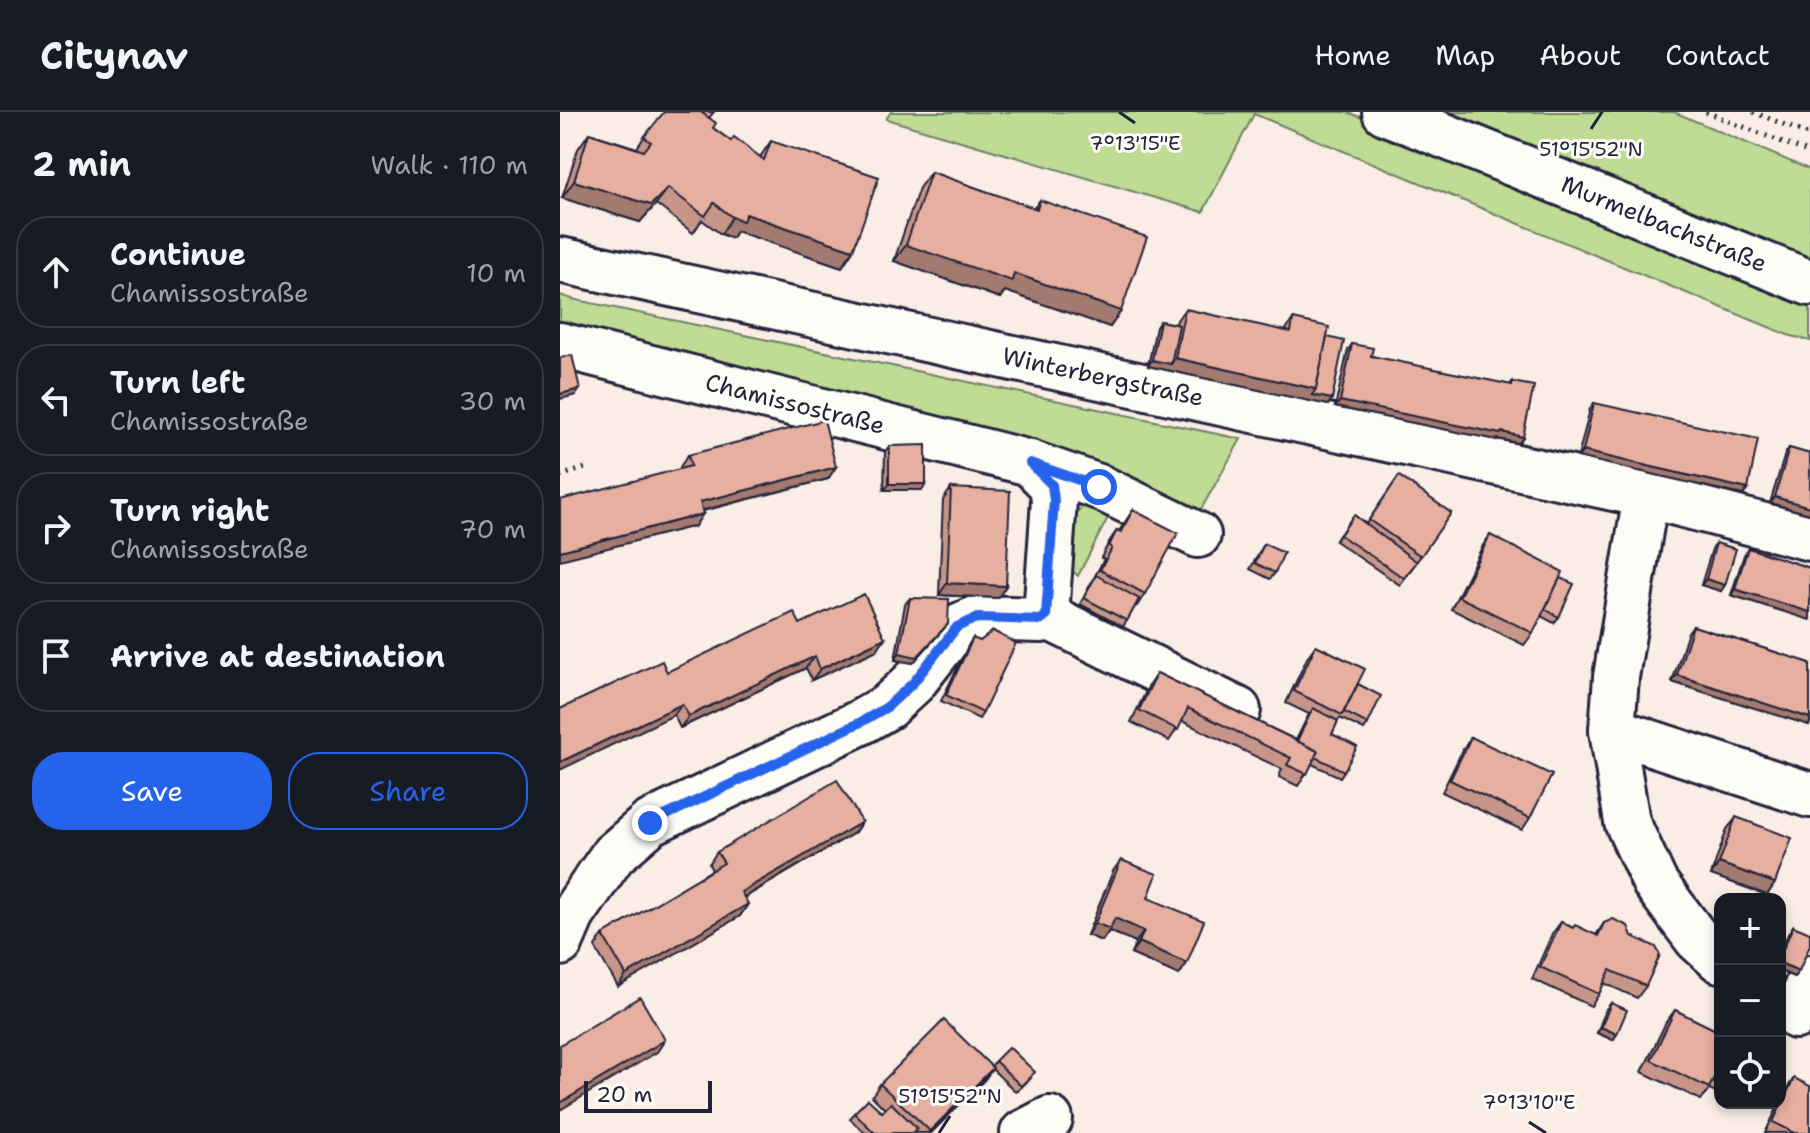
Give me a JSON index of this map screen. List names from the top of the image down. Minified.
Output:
{"streets":{"street":["Murmelbachstraße","Winterbergstraße","Chamissostraße"]},"scale_bar":"20 m","page":{"header":"Citynav","nav":["Home","Map","About","Contact"],"heading":["2 min","Walk · 110 m"],"list":[["Continue","Chamissostraße","10 m"],["Turn left","Chamissostraße","30 m"],["Turn right","Chamissostraße","70 m"],"Arrive at destination"],"buttons":["Save","Share"],"map_buttons":["+","−"],"scale":"20 m"},"coordinates":["7°13'15\"E","51°15'52\"N","7°13'10\"E"]}
